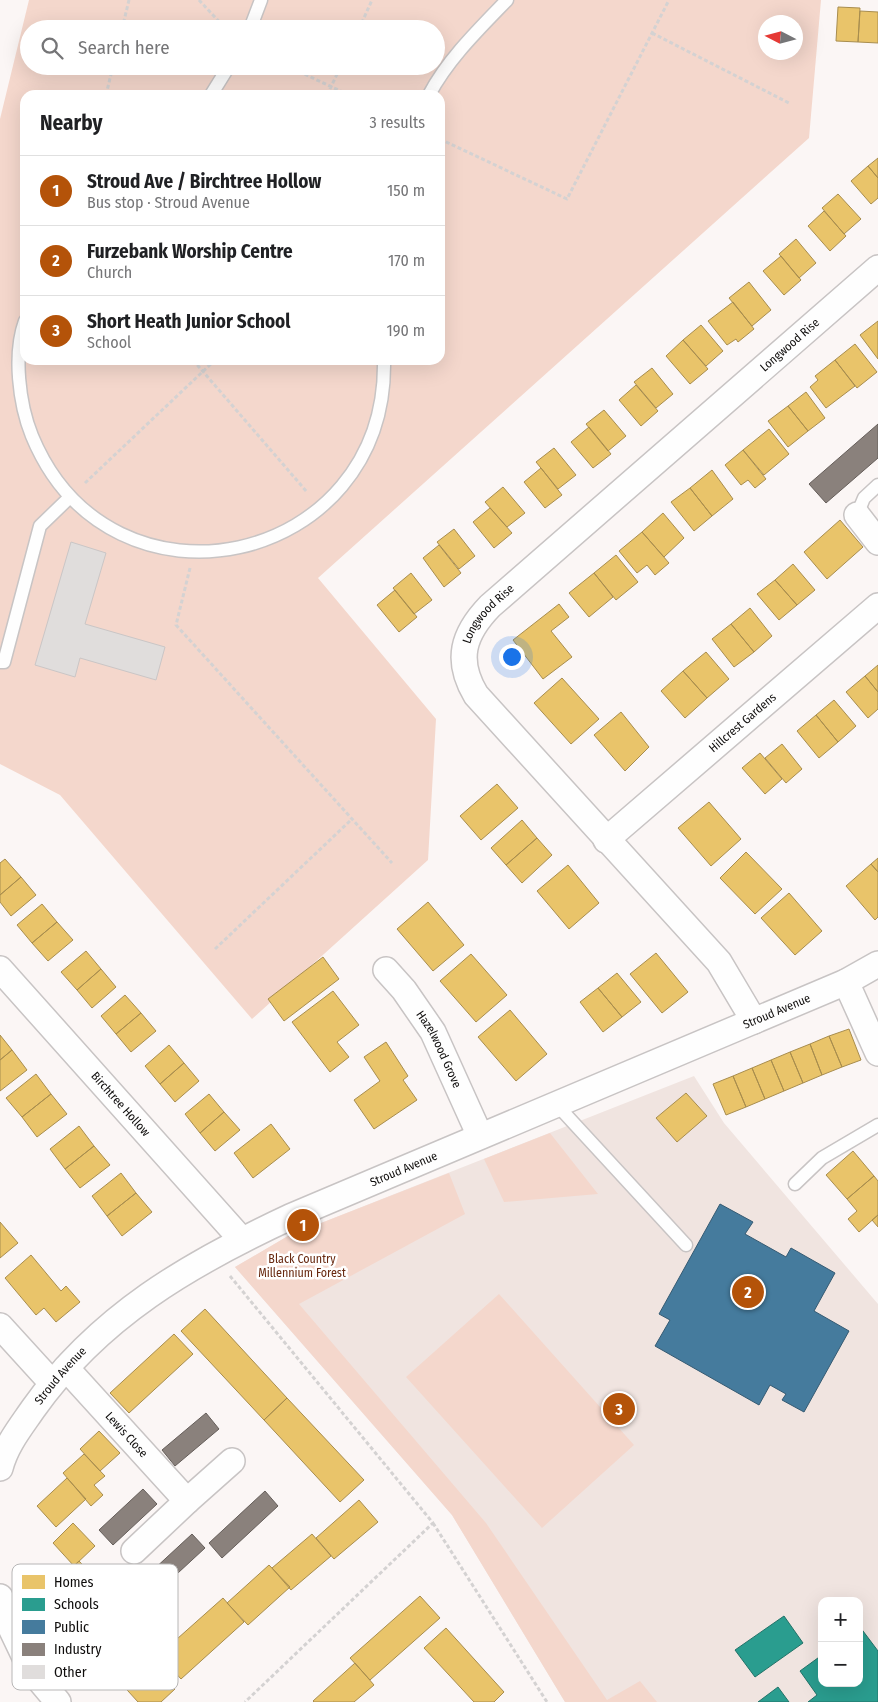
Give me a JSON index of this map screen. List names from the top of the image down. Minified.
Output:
{"streets":{"street":["Longwood Rise","Hillcrest Gardens","Stroud Avenue","Hazelwood Grove","Birchtree Hollow","Lewis Close"]},"crossings":[["Longwood Rise","Hillcrest Gardens"],["Longwood Rise","Stroud Avenue"],["Stroud Avenue","Hazelwood Grove"],["Stroud Avenue","Birchtree Hollow"],["Stroud Avenue","Lewis Close"]],"parks":["Black Country Millennium Forest"],"legend":["Homes","Schools","Public","Industry","Other"],"north":"left","page":{"search":"Search here","heading":["Nearby","3 results"],"list":[{"mark":"1","name":"Stroud Ave / Birchtree Hollow","note":"Bus stop · Stroud Avenue","value":"150 m"},{"mark":"2","name":"Furzebank Worship Centre","note":"Church","value":"170 m"},{"mark":"3","name":"Short Heath Junior School","note":"School","value":"190 m"}],"pins":["1","2","3"],"map_buttons":["+","−"]}}
